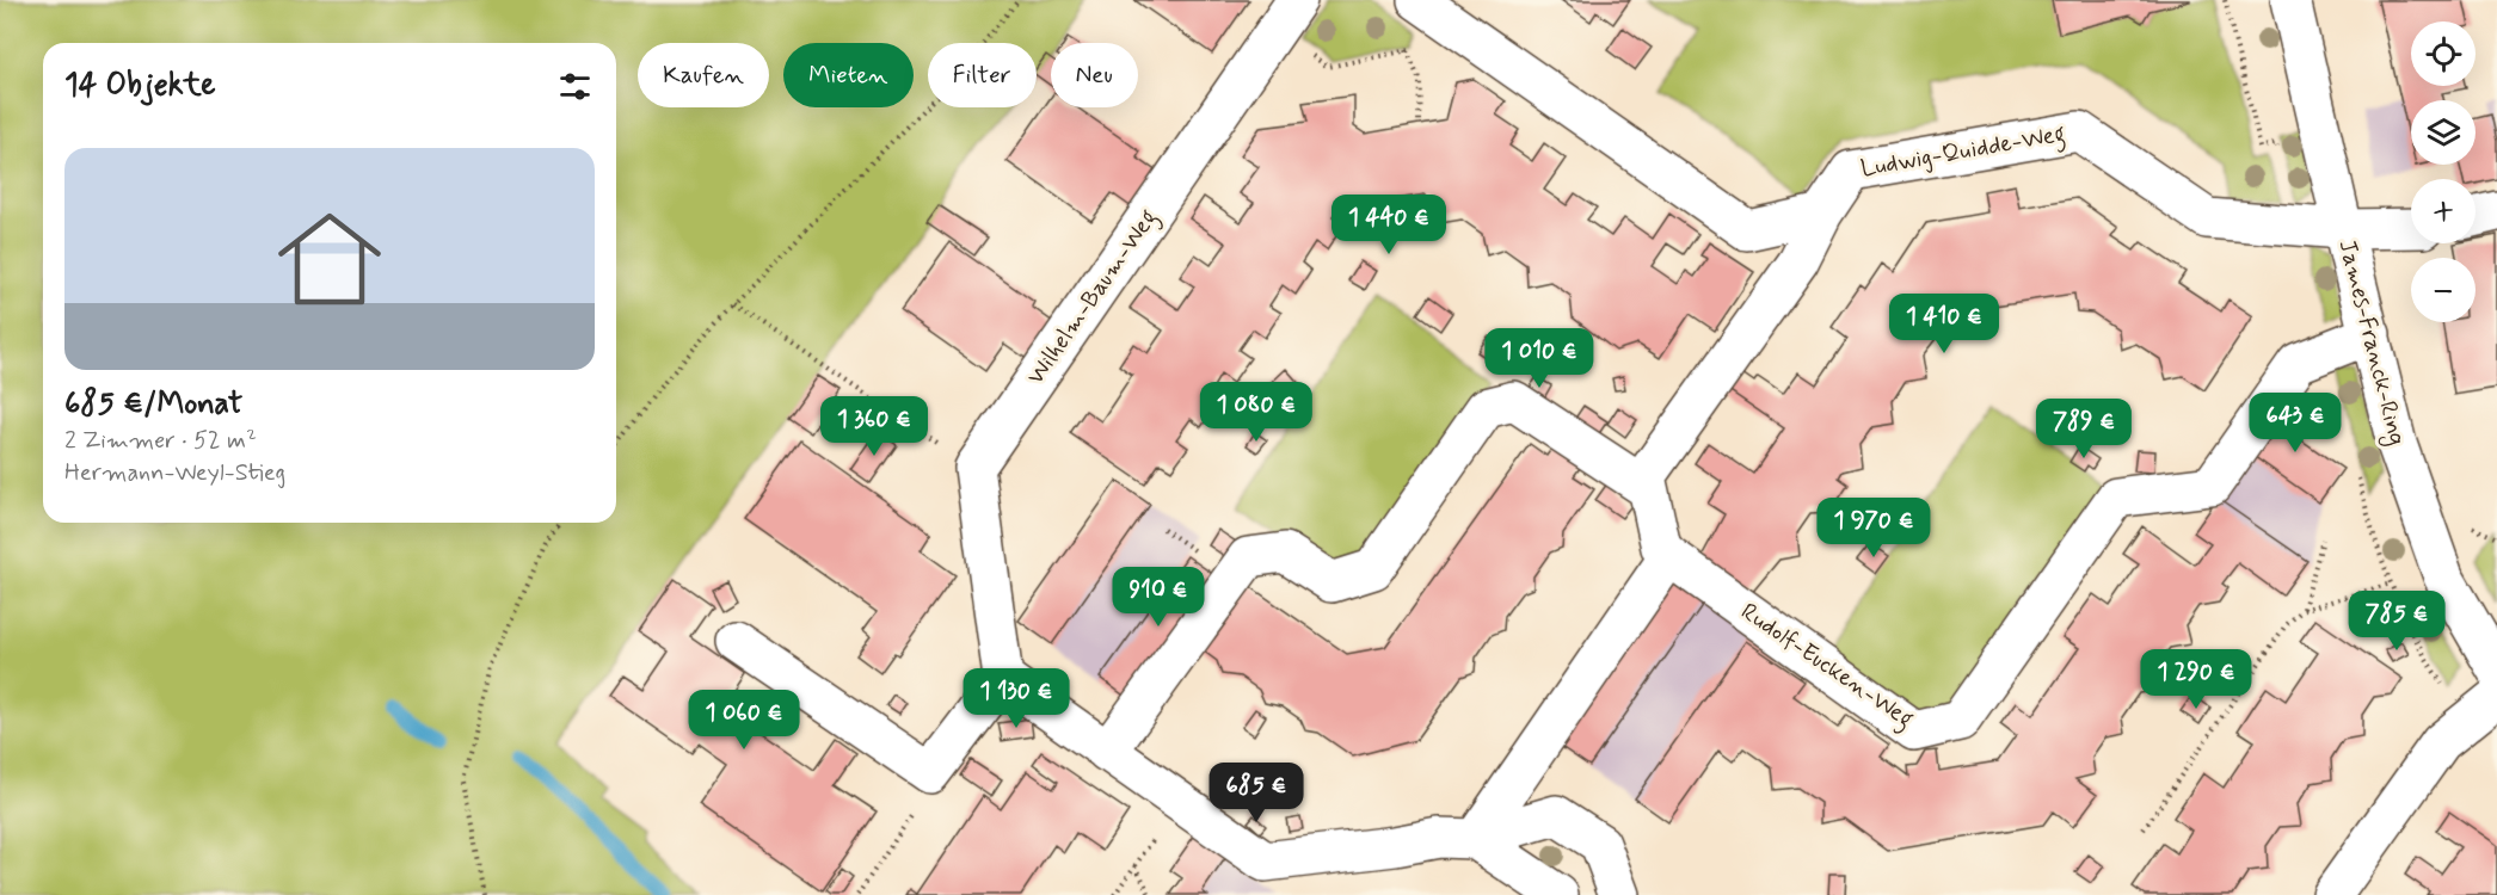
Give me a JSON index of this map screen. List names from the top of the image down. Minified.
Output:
{"streets":{"street":["Ludwig-Quidde-Weg","Wilhelm-Baum-Weg","James-Franck-Ring","Rudolf-Eucken-Weg"]},"crossings":[["Ludwig-Quidde-Weg","James-Franck-Ring"],["James-Franck-Ring","Rudolf-Eucken-Weg"]],"page":{"map_buttons":["+","−"],"chip":["Kaufen","Mieten","Filter","Neu"],"heading":"14 Objekte","list":[{"name":"685 €/Monat","note":"2 Zimmer · 52 m² · Hermann-Weyl-Stieg"}],"price":["1 440 €","1 410 €","1 010 €","1 080 €","643 €","1 360 €","789 €","1 970 €","910 €","785 €","1 290 €","1 130 €","1 060 €","685 €"]}}
